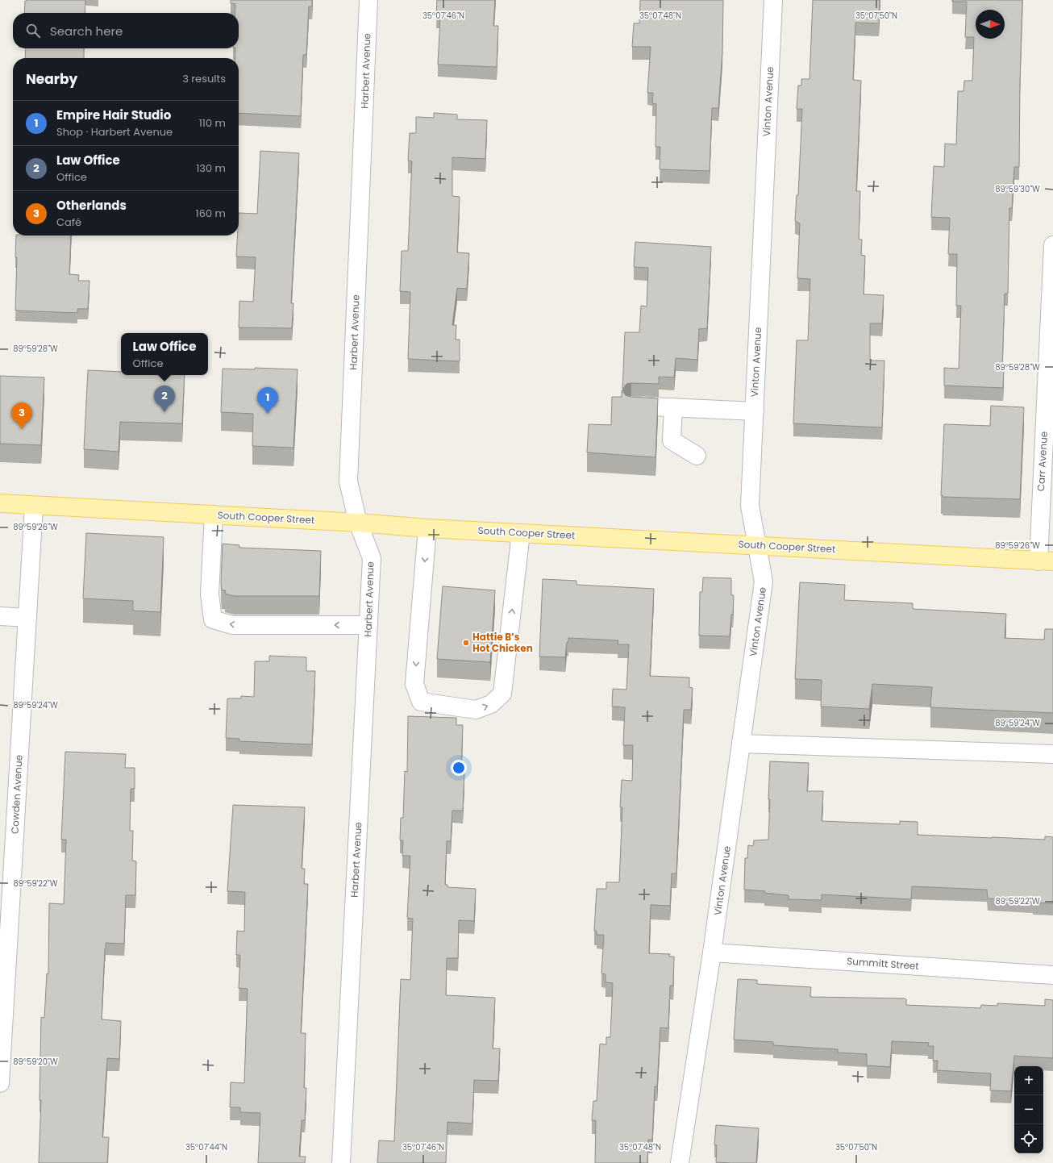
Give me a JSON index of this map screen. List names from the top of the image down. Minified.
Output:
{"streets":{"main road":["South Cooper Street"],"street":["Harbert Avenue","Vinton Avenue","Carr Avenue","Cowden Avenue","Summitt Street"]},"crossings":[["Harbert Avenue","South Cooper Street"],["Vinton Avenue","South Cooper Street"],["Vinton Avenue","Summitt Street"],["Carr Avenue","South Cooper Street"],["South Cooper Street","Cowden Avenue"]],"places":["Hattie B’s Hot Chicken"],"north":"right","page":{"search":"Search here","heading":["Nearby","3 results"],"list":[{"mark":"1","name":"Empire Hair Studio","note":"Shop · Harbert Avenue","value":"110 m"},{"mark":"2","name":"Law Office","note":"Office","value":"130 m"},{"mark":"3","name":"Otherlands","note":"Café","value":"160 m"}],"popup":["Law Office","Office"],"pins":["2","1","3"],"map_buttons":["+","−"]},"coordinates":["35°07'46\"N","35°07'48\"N","35°07'50\"N","89°59'30\"W","89°59'28\"W","89°59'26\"W","89°59'24\"W","89°59'22\"W","89°59'20\"W","35°07'44\"N"]}
